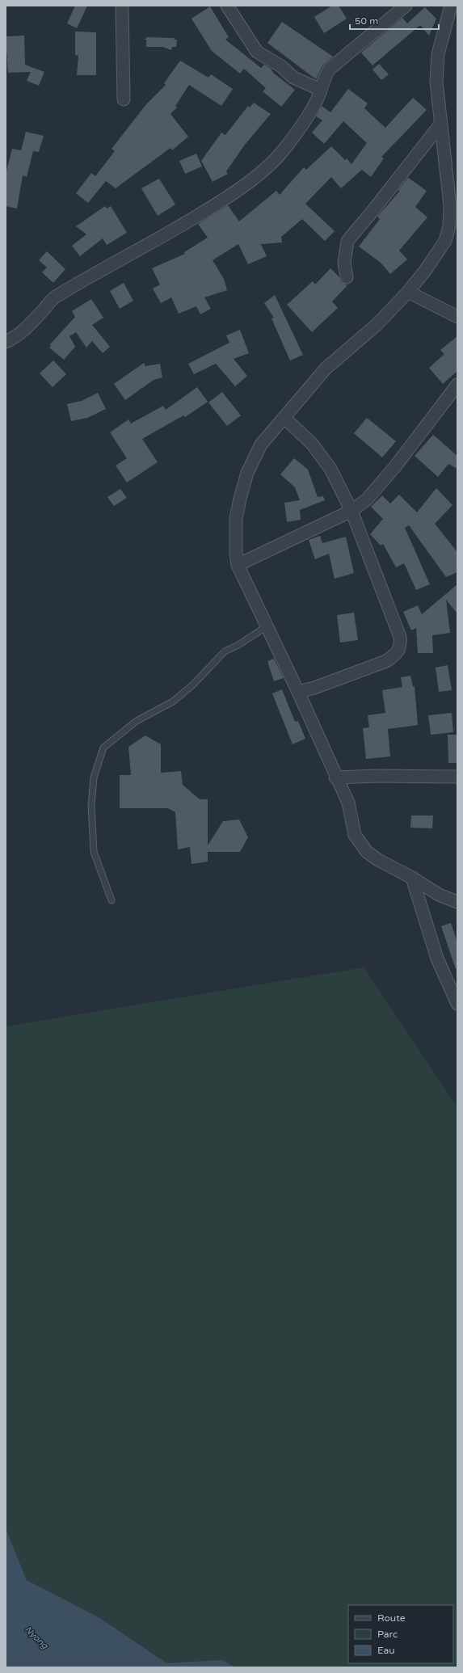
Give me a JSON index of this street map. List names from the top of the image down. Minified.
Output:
{"water":["Nyong"],"legend":["Route","Parc","Eau"],"scale_bar":"50 m"}
